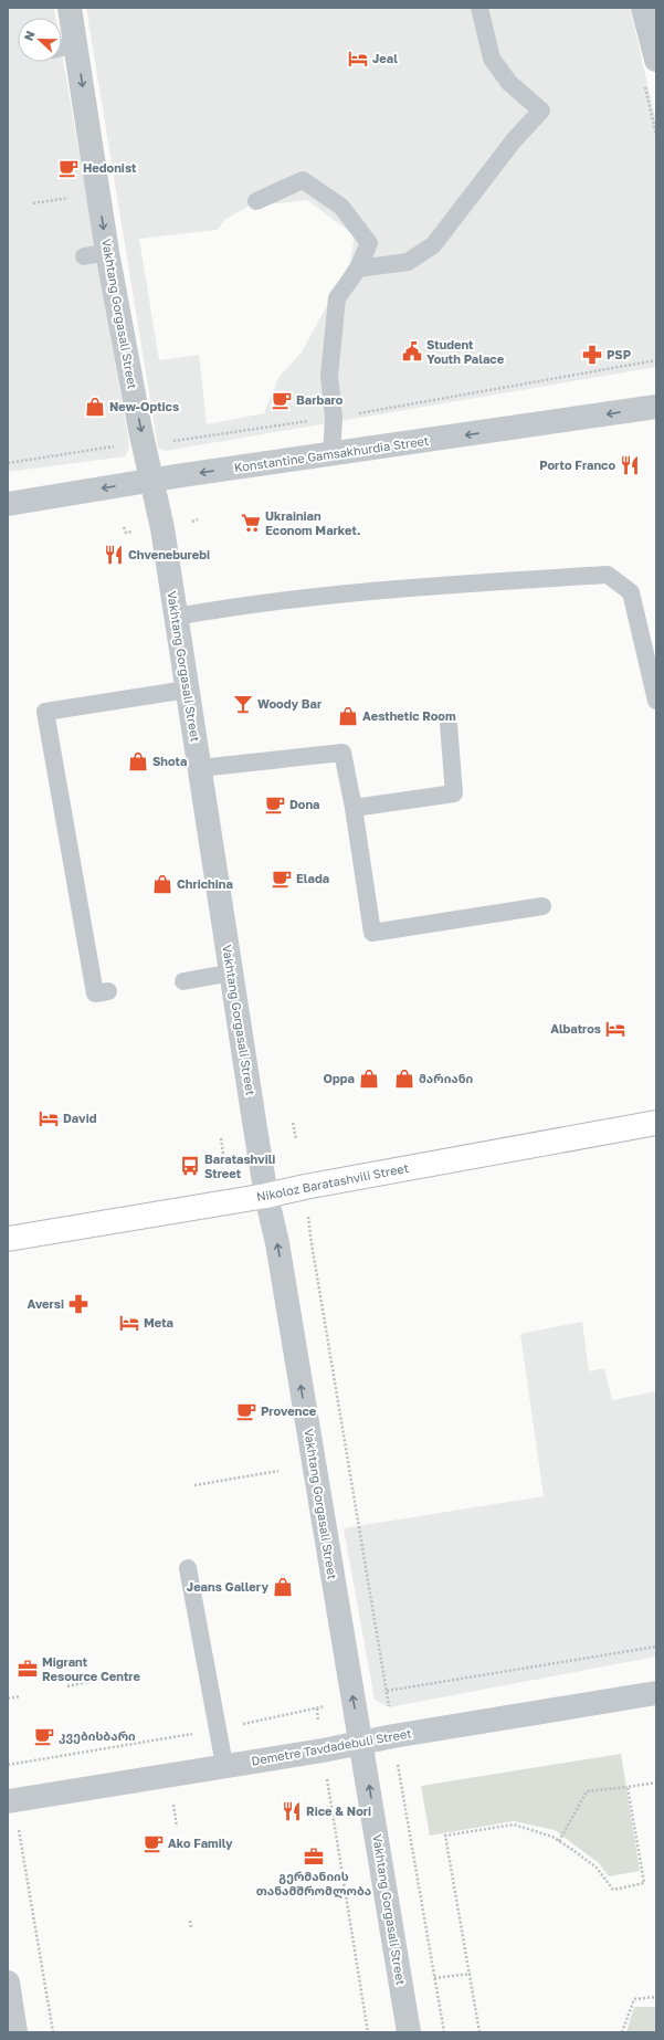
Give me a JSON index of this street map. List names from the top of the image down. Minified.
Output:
{"streets":{"street":["Vakhtang Gorgasali Street","Konstantine Gamsakhurdia Street","Nikoloz Baratashvili Street","Demetre Tavdadebuli Street"]},"crossings":[["Vakhtang Gorgasali Street","Konstantine Gamsakhurdia Street"],["Vakhtang Gorgasali Street","Nikoloz Baratashvili Street"],["Vakhtang Gorgasali Street","Demetre Tavdadebuli Street"]],"one_way":["Konstantine Gamsakhurdia Street"],"places":{"hotel":["Jeal","Albatros","David","Meta"],"cafe":["Hedonist","Barbaro","Dona","Elada","Provence","კვებისბარი","Ako Family"],"public building":["Student Youth Palace"],"pharmacy":["PSP","Aversi"],"shop":["New-Optics","Aesthetic Room","Shota","Chrichina","Oppa","მარიანი","Jeans Gallery"],"restaurant":["Porto Franco","Chveneburebi","Rice & Nori"],"supermarket":["Ukrainian Econom Market."],"bar":["Woody Bar"],"bus stop":["Baratashvili Street"],"office":["Migrant Resource Centre","გერმანიის თანამშრომლობა"]},"north":"left"}
